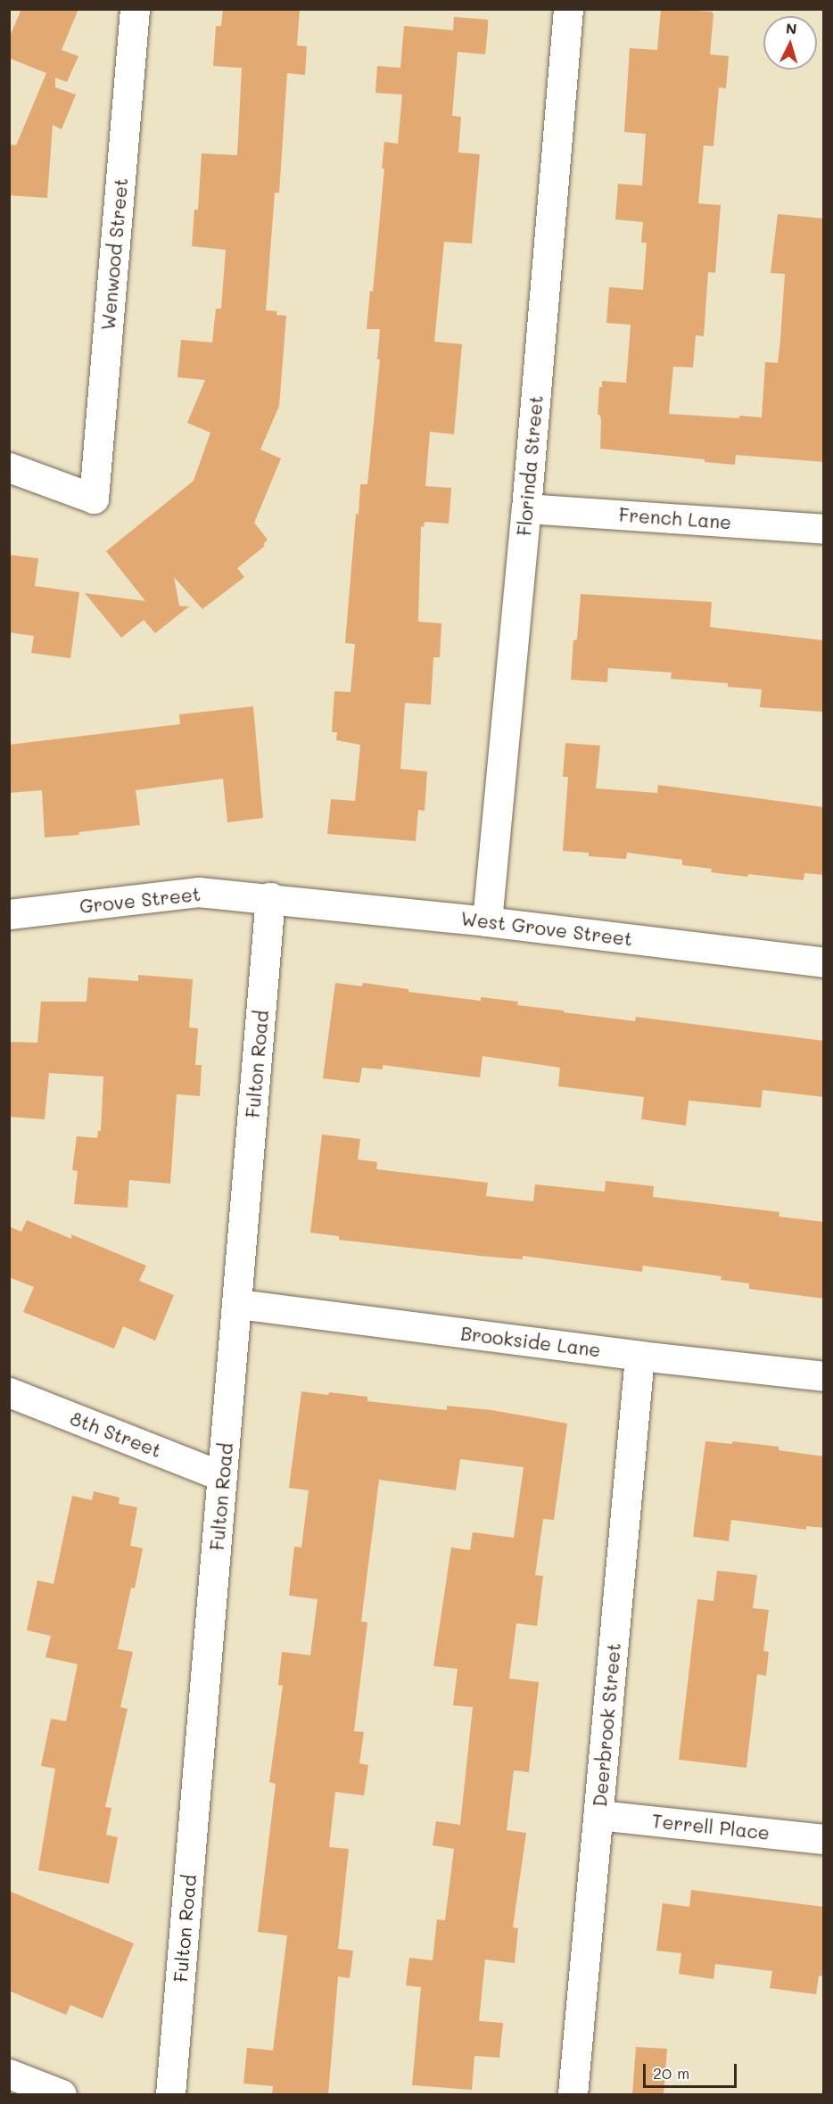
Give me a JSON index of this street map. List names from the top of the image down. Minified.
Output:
{"streets":{"street":["Wenwood Street","Florinda Street","French Lane","Grove Street","West Grove Street","Fulton Road","Brookside Lane","8th Street","Deerbrook Street","Terrell Place"]},"crossings":[["Florinda Street","French Lane"],["Florinda Street","West Grove Street"],["Grove Street","West Grove Street"],["Grove Street","Fulton Road"],["West Grove Street","Fulton Road"],["Fulton Road","Brookside Lane"],["Fulton Road","8th Street"],["Brookside Lane","Deerbrook Street"],["Deerbrook Street","Terrell Place"]],"scale_bar":"20 m","north":"top"}
